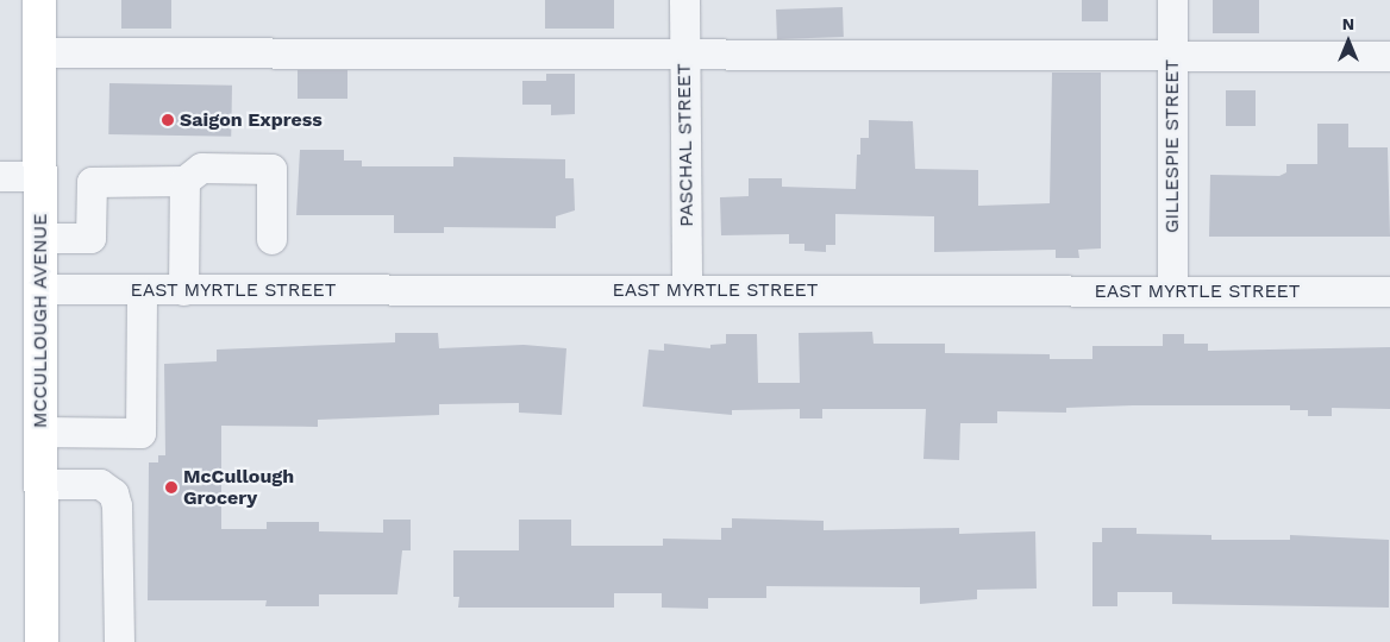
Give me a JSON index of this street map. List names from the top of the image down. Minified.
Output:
{"streets":{"main road":["MCCULLOUGH AVENUE"],"street":["PASCHAL STREET","GILLESPIE STREET","EAST MYRTLE STREET"]},"crossings":[["PASCHAL STREET","EAST MYRTLE STREET"],["GILLESPIE STREET","EAST MYRTLE STREET"],["EAST MYRTLE STREET","MCCULLOUGH AVENUE"]],"places":["Saigon Express","McCullough Grocery"],"north":"top"}
